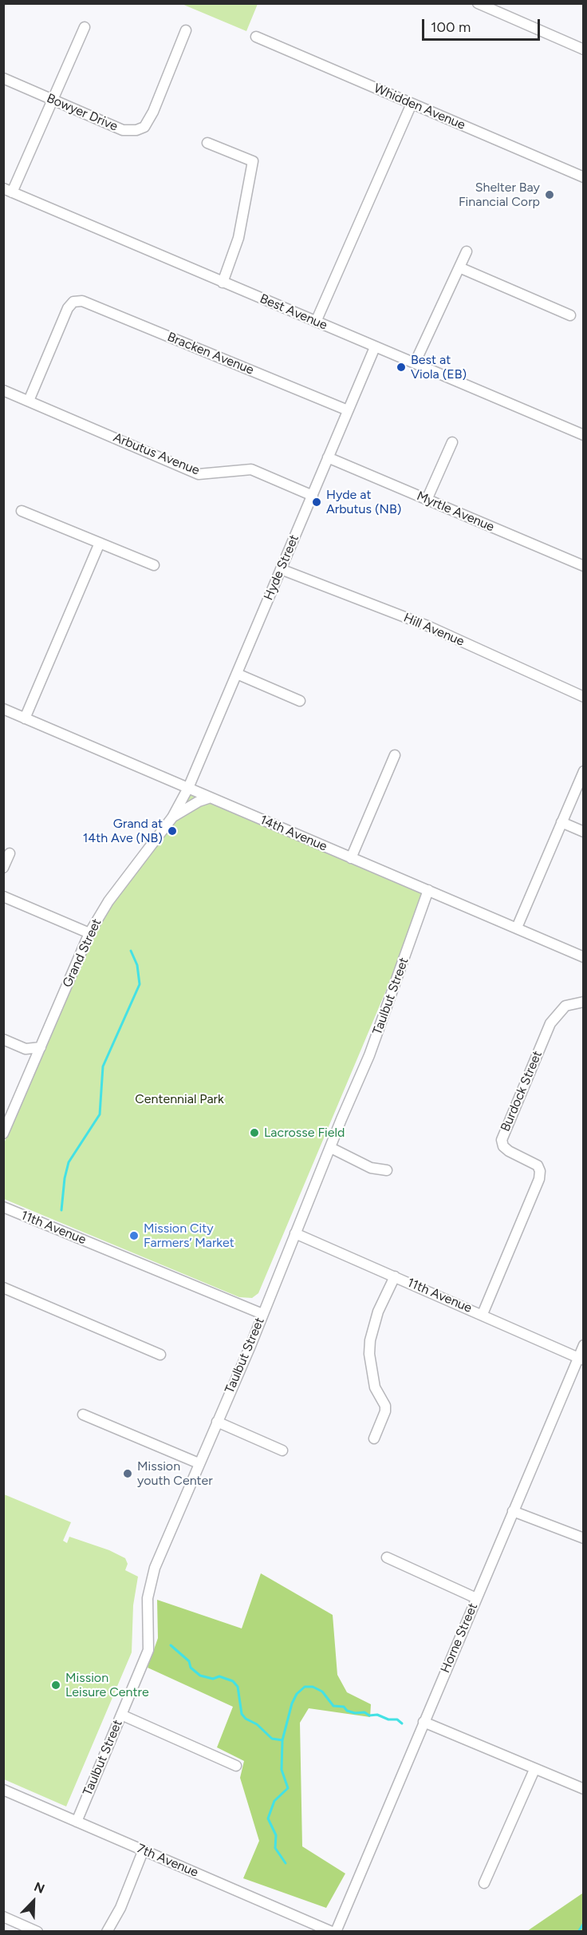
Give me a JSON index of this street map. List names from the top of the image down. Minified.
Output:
{"streets":{"street":["Whidden Avenue","Bowyer Drive","Best Avenue","Bracken Avenue","Arbutus Avenue","Myrtle Avenue","Hyde Street","Hill Avenue","14th Avenue","Grand Street","Taulbut Street","Burdock Street","11th Avenue","Horne Street","7th Avenue"]},"crossings":[["Best Avenue","Hyde Street"],["Bracken Avenue","Arbutus Avenue"],["Bracken Avenue","Hyde Street"],["Arbutus Avenue","Hyde Street"],["Myrtle Avenue","Hyde Street"],["Hyde Street","Hill Avenue"],["Hyde Street","14th Avenue"],["Hyde Street","Grand Street"],["14th Avenue","Grand Street"],["14th Avenue","Taulbut Street"],["Taulbut Street","11th Avenue"],["Taulbut Street","7th Avenue"],["Burdock Street","11th Avenue"],["11th Avenue","Horne Street"]],"parks":["Centennial Park"],"places":["Shelter Bay Financial Corp","Best at Viola (EB)","Hyde at Arbutus (NB)","Grand at 14th Ave (NB)","Lacrosse Field","Mission City Farmers’ Market","Mission youth Center","Mission Leisure Centre"],"scale_bar":"100 m","north":"top right"}
